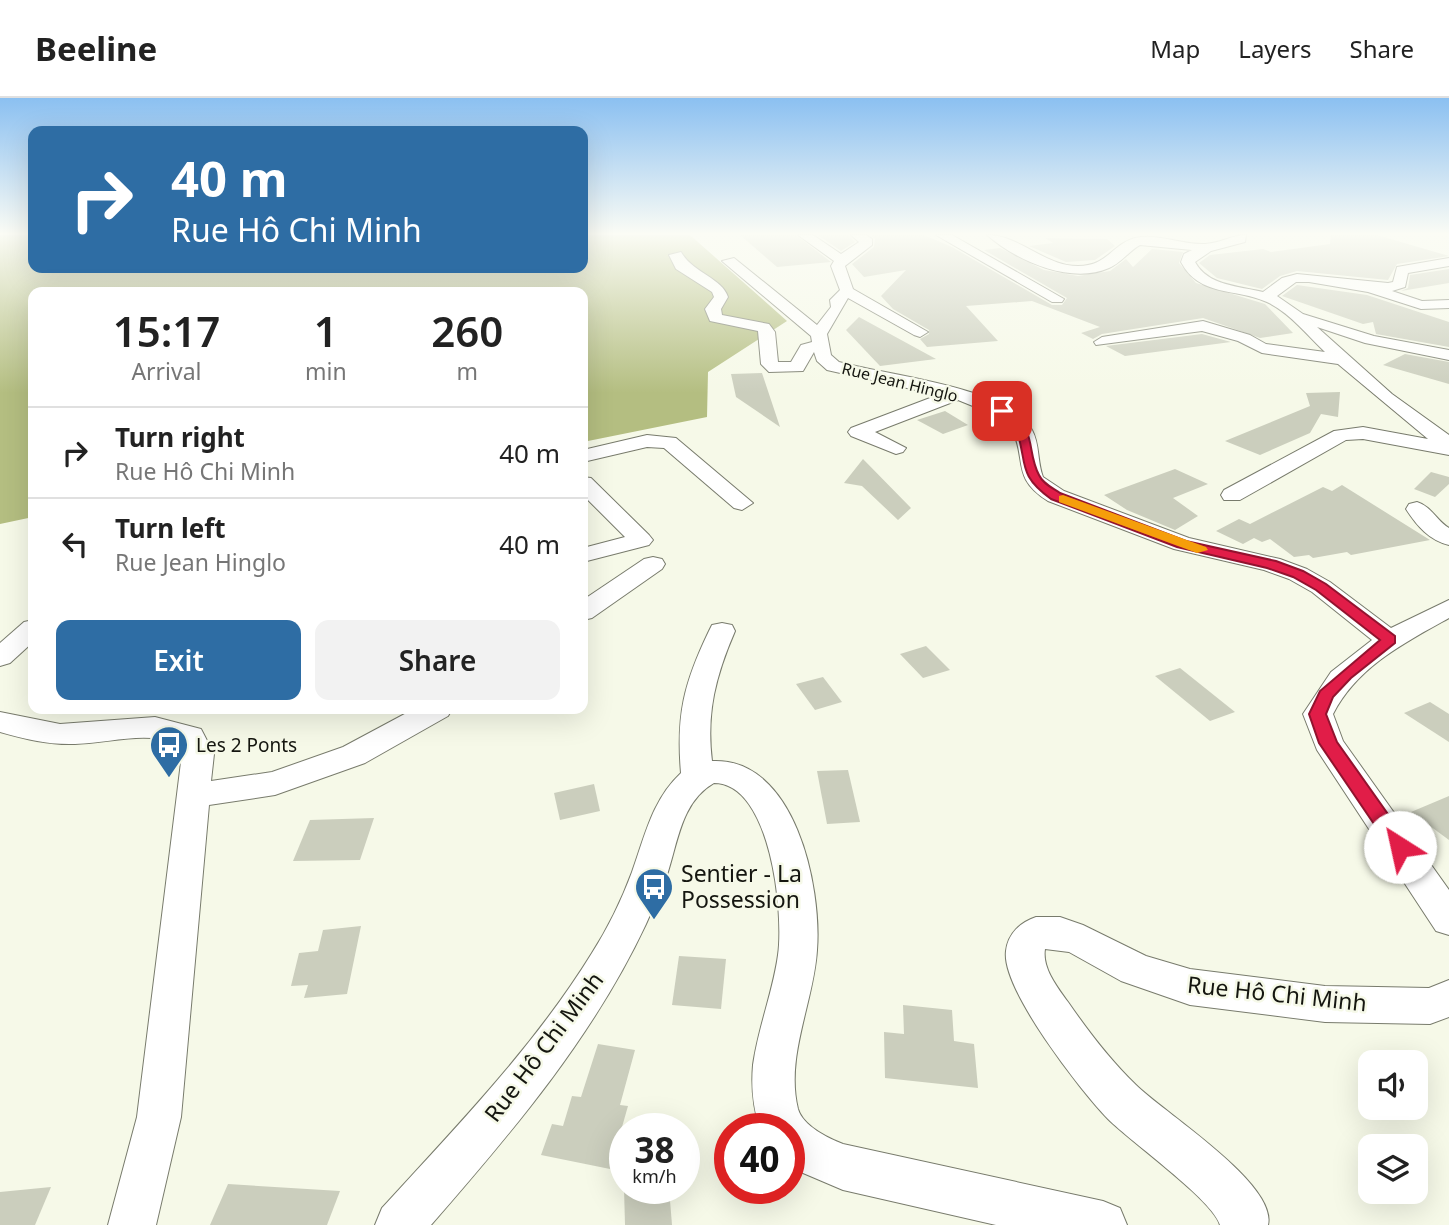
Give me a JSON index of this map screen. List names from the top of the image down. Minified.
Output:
{"streets":{"street":["Rue Jean Hinglo","Rue Hô Chi Minh"]},"places":{"bus stop":["Les 2 Ponts","Sentier - La Possession"]},"page":{"header":"Beeline","nav":["Map","Layers","Share"],"turn":["40 m","Rue Hô Chi Minh"],"eta":["15:17","Arrival","1","min","260","m"],"list":[{"name":"Turn right","note":"Rue Hô Chi Minh","value":"40 m"},{"name":"Turn left","note":"Rue Jean Hinglo","value":"40 m"}],"buttons":["Exit","Share"],"speed":"38 km/h","limit":"40"}}
